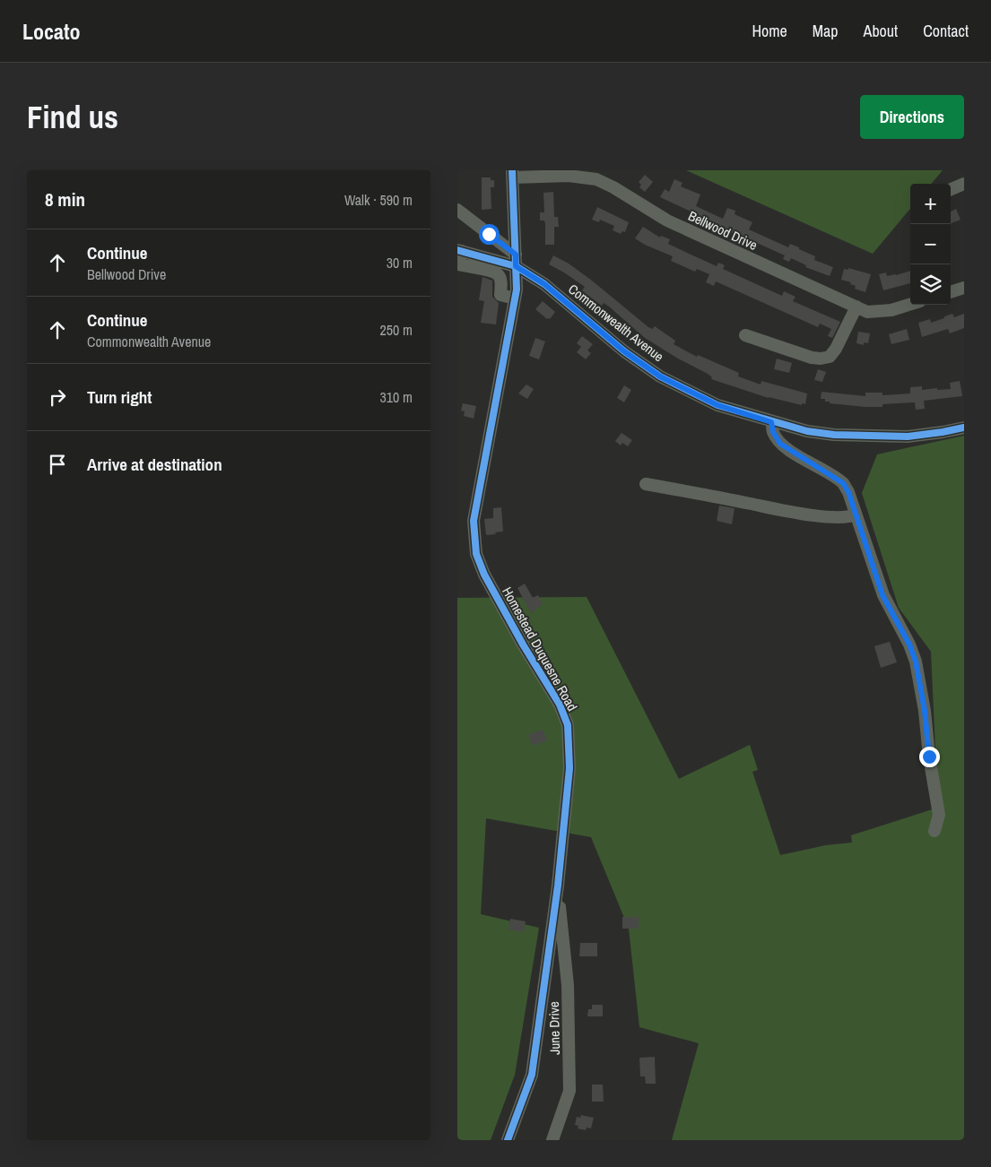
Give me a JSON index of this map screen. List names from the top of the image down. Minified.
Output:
{"streets":{"street":["Bellwood Drive","Commonwealth Avenue","Homestead Duquesne Road","June Drive"]},"crossings":[["Bellwood Drive","Homestead Duquesne Road"],["Commonwealth Avenue","Homestead Duquesne Road"],["Homestead Duquesne Road","June Drive"]],"page":{"header":"Locato","nav":["Home","Map","About","Contact"],"buttons":"Directions","title":"Find us","heading":["8 min","Walk · 590 m"],"map_buttons":["+","−"],"list":[["Continue","Bellwood Drive","30 m"],["Continue","Commonwealth Avenue","250 m"],["Turn right","310 m"],"Arrive at destination"]}}
